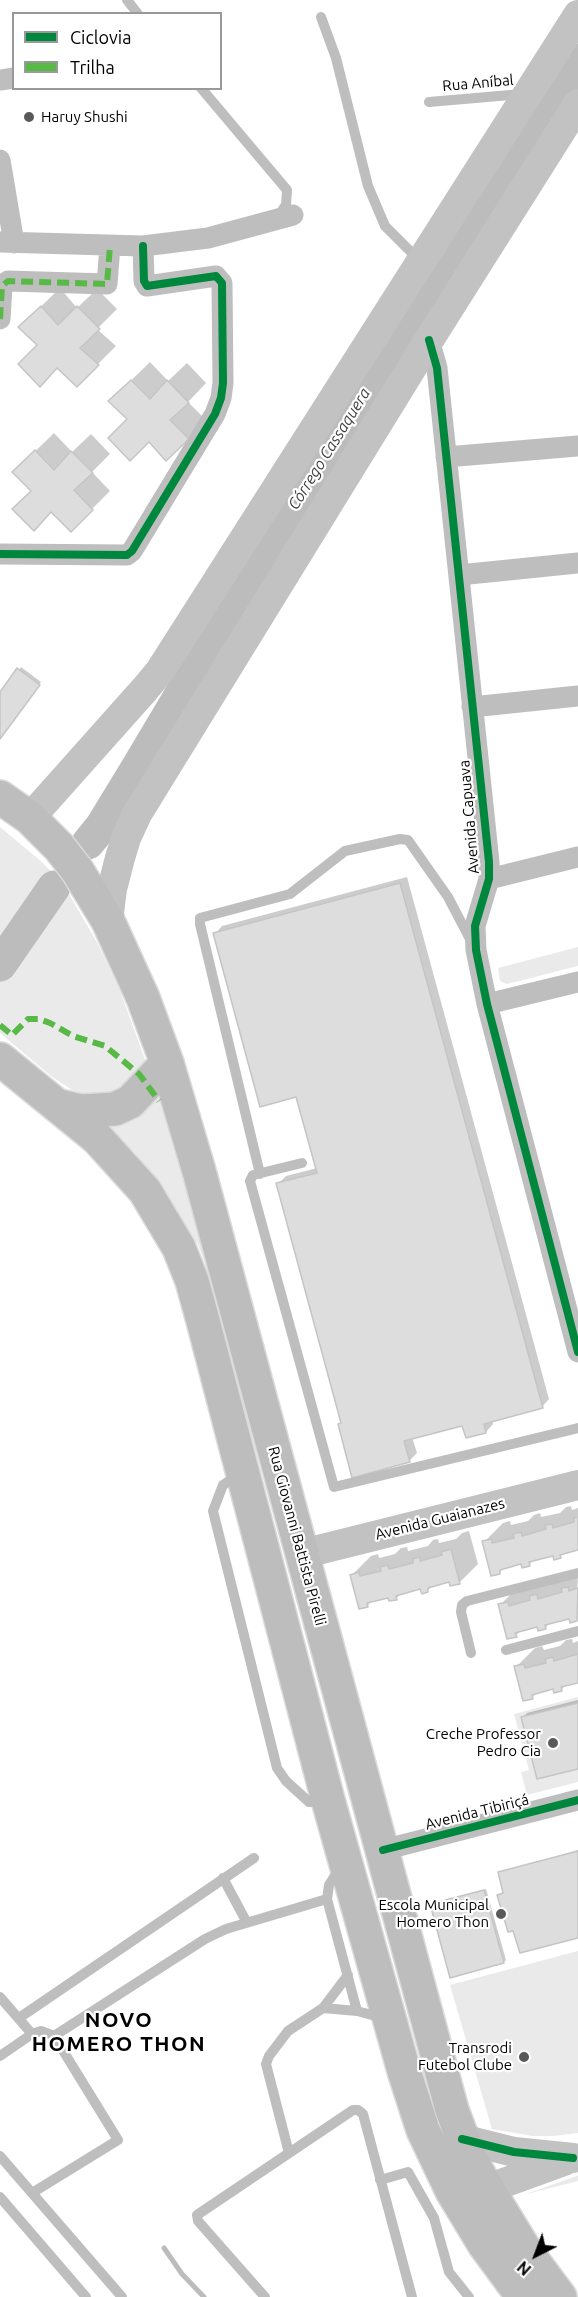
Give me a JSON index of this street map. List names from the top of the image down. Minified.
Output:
{"streets":{"highway":["Rua Giovanni Battista Pirelli"],"main road":["Avenida Guaianazes"],"street":["Avenida Capuava","Avenida Tibiriçá"],"lane":["Rua Aníbal"]},"crossings":[["Avenida Guaianazes","Rua Giovanni Battista Pirelli"],["Rua Giovanni Battista Pirelli","Avenida Tibiriçá"]],"districts":["NOVO HOMERO THON"],"water":["Córrego Cassaquera"],"places":["Haruy Shushi","Creche Professor Pedro Cia","Escola Municipal Homero Thon","Transrodi Futebol Clube"],"legend":["Ciclovia","Trilha"],"north":"bottom left"}
